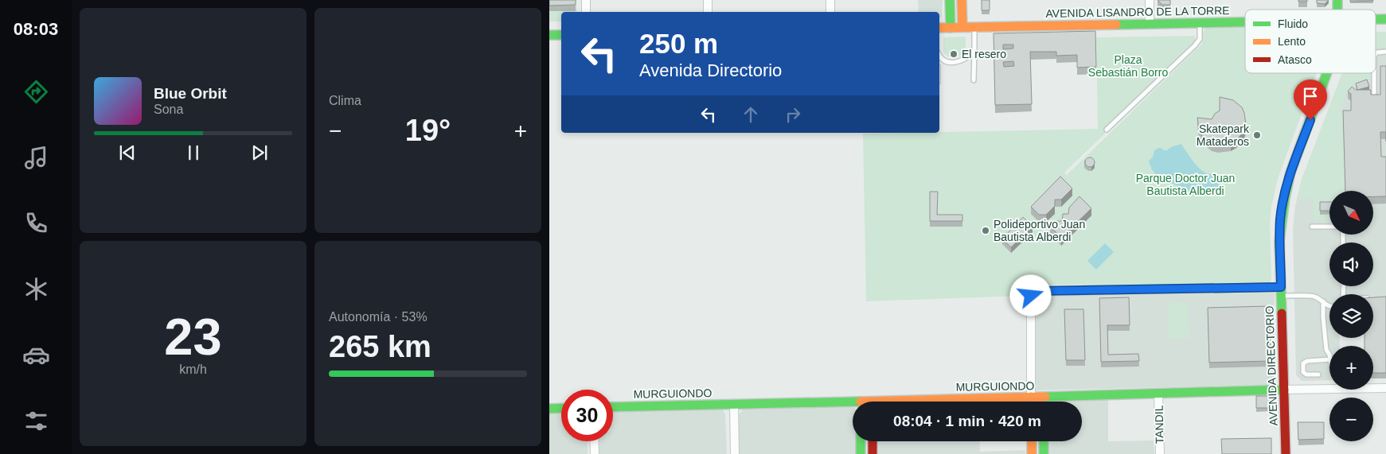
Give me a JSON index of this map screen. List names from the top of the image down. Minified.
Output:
{"streets":{"main road":["AVENIDA LISANDRO DE LA TORRE","AVENIDA DIRECTORIO","MURGUIONDO"],"street":["TANDIL"]},"crossings":[["AVENIDA DIRECTORIO","MURGUIONDO"],["MURGUIONDO","TANDIL"]],"parks":["Plaza Sebastián Borro","Parque Doctor Juan Bautista Alberdi"],"places":["El resero","Skatepark Mataderos","Polideportivo Juan Bautista Alberdi"],"legend":["Fluido","Lento","Atasco"],"north":"bottom right","page":{"tabs":"08:03","tile":["Clima",["23","km/h"],["Autonomía · 53%","265 km"]],"turn":["250 m","Avenida Directorio"],"song":["Blue Orbit","Sona"],"heat":["−","19°","+"],"map_buttons":["+","−"],"limit":"30","trip":"08:04 · 1 min · 420 m"}}
